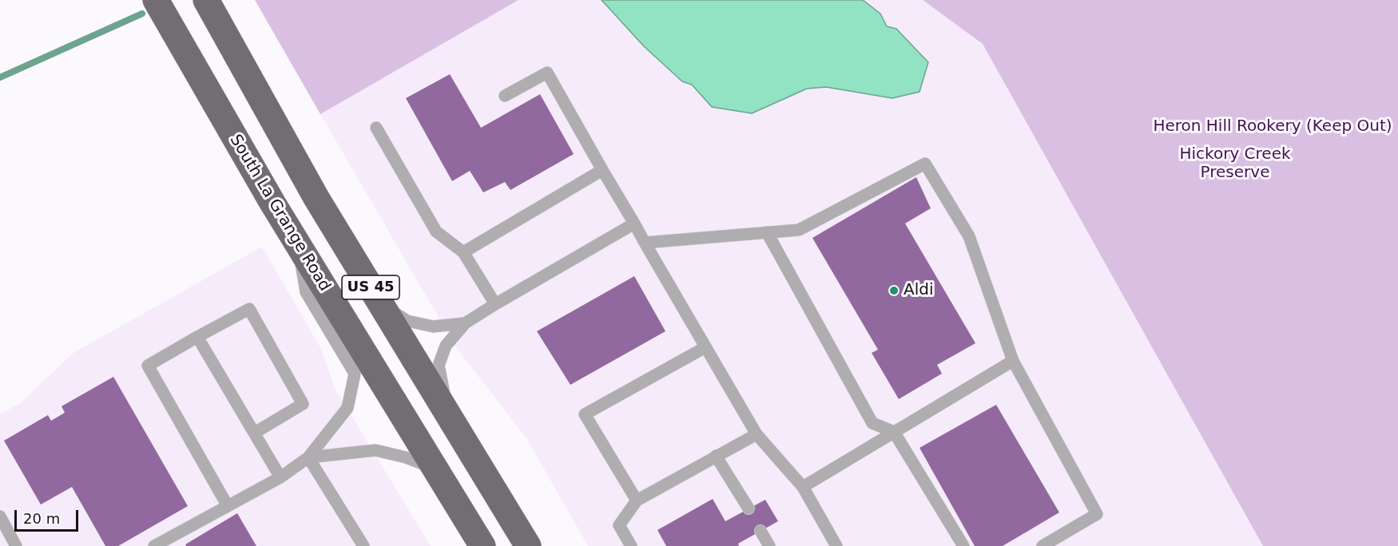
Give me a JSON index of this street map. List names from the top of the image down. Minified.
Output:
{"streets":{"main road":["South La Grange Road","US 45"]},"parks":["Heron Hill Rookery (Keep Out)","Hickory Creek Preserve"],"places":["Aldi"],"scale_bar":"20 m"}
